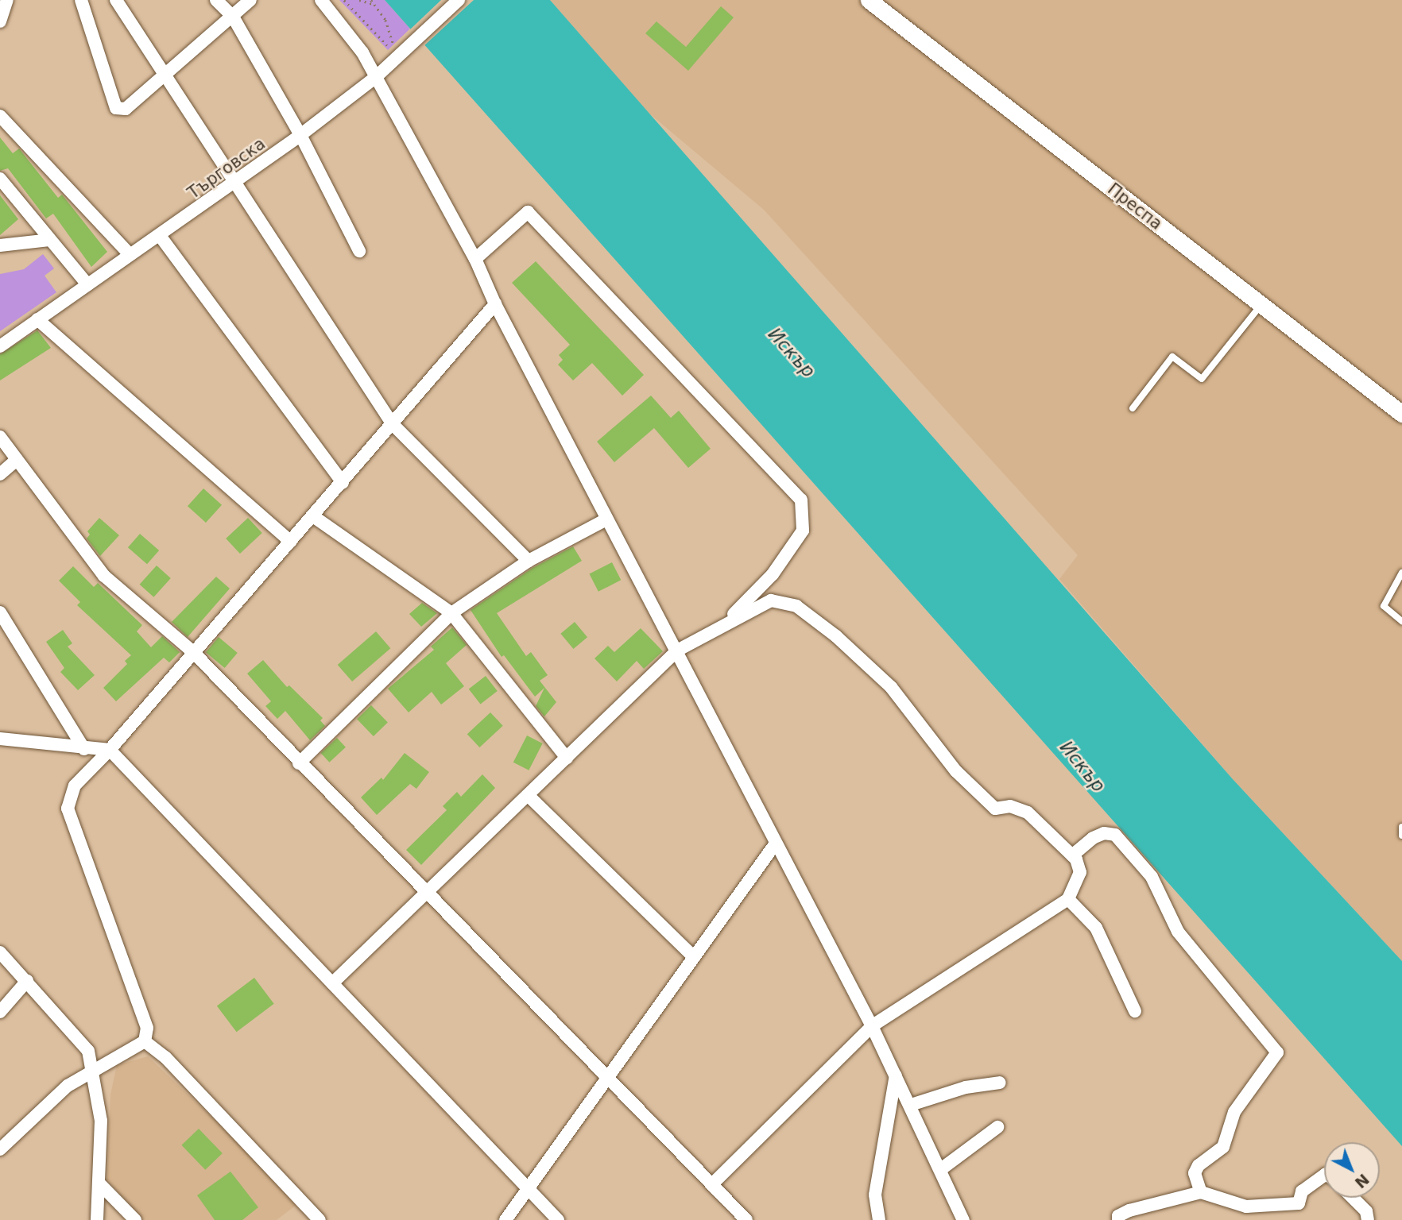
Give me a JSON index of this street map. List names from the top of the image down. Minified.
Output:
{"streets":{"main road":["Преспа"],"street":["Търговска"]},"water":["Искър"],"north":"bottom right"}
